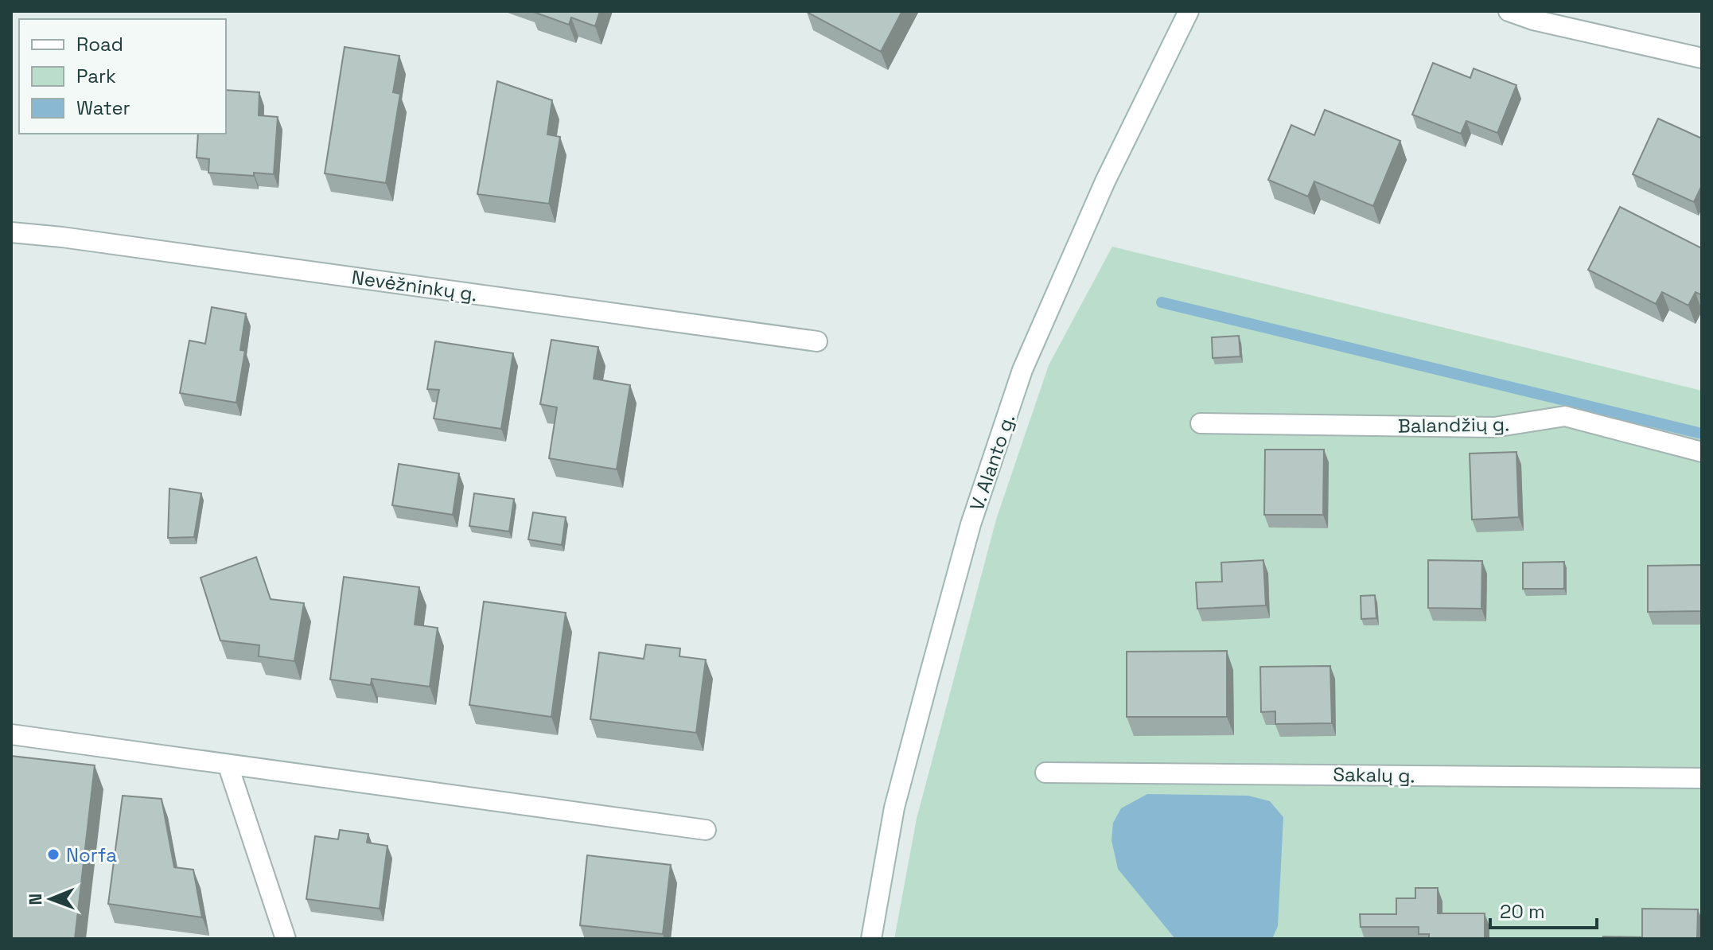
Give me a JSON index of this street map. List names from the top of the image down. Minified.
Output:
{"streets":{"street":["Nevėžninkų g.","Balandžių g.","V. Alanto g.","Sakalų g."]},"places":["Norfa"],"legend":["Road","Park","Water"],"scale_bar":"20 m","north":"left"}
